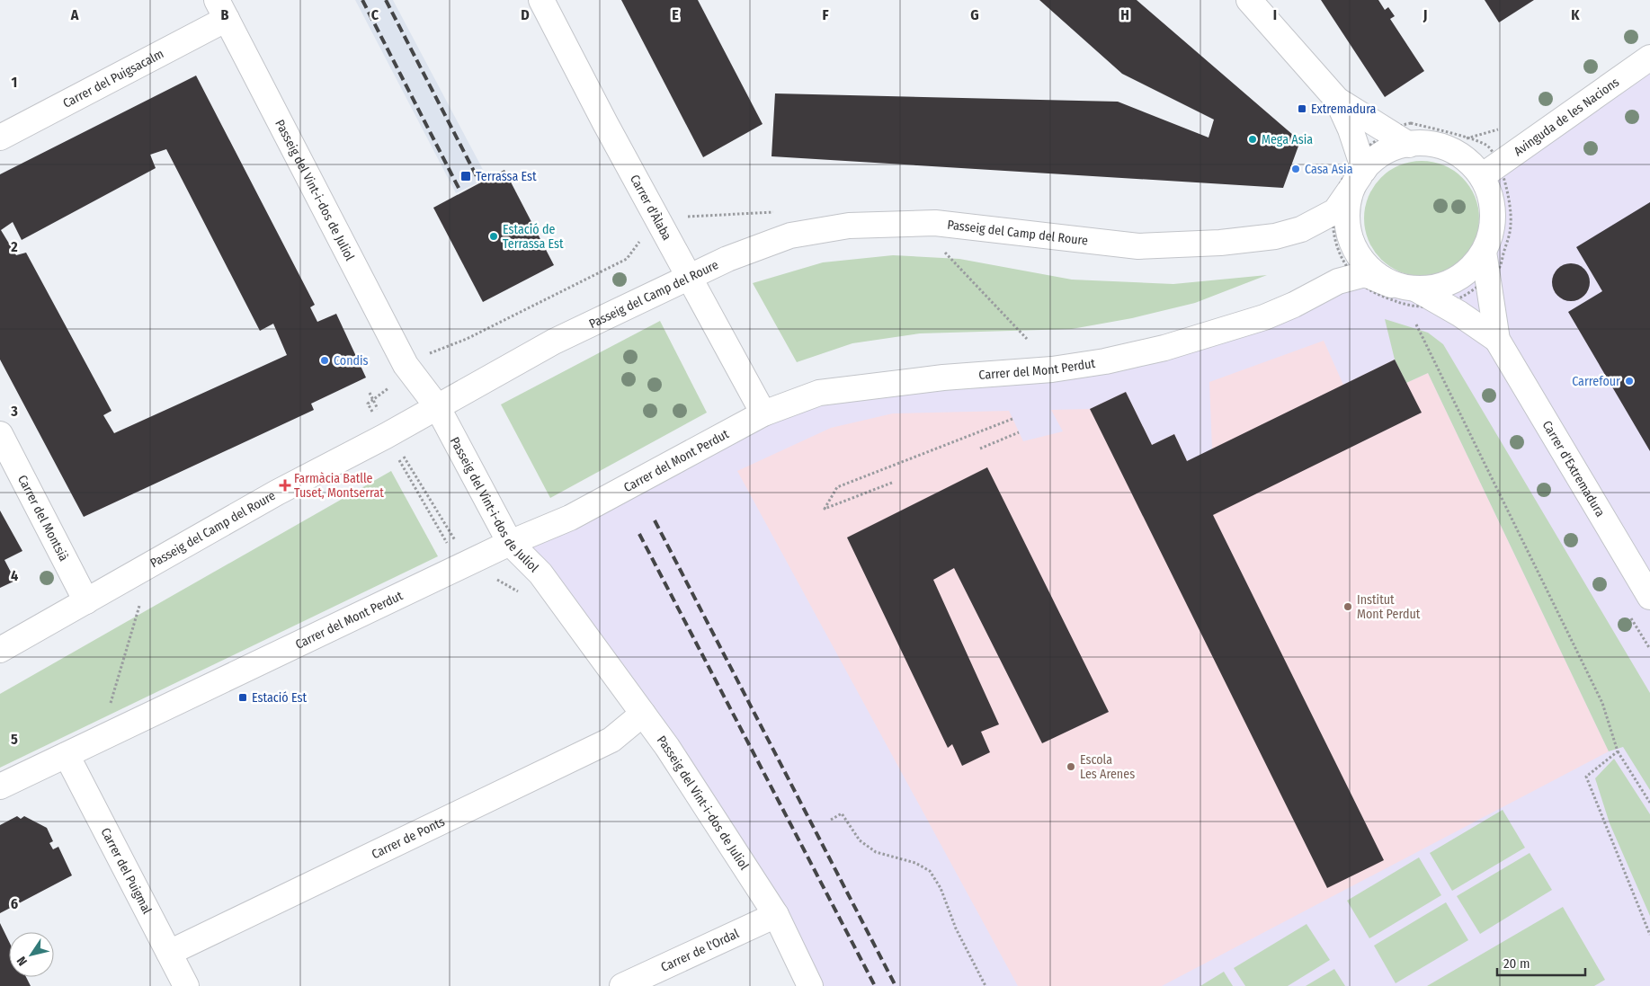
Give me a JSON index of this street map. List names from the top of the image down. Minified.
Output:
{"streets":{"street":["Carrer del Puigsacalm","Avinguda de les Nacions","Passeig del Vint-i-dos de Juliol","Carrer d'Àlaba","Passeig del Camp del Roure","Carrer del Mont Perdut","Carrer d'Extremadura","Carrer del Montsià","Carrer de Ponts","Carrer del Puigmal","Carrer de l'Ordal"]},"crossings":[["Carrer del Puigsacalm","Passeig del Vint-i-dos de Juliol"],["Avinguda de les Nacions","Passeig del Camp del Roure"],["Avinguda de les Nacions","Carrer del Mont Perdut"],["Avinguda de les Nacions","Carrer d'Extremadura"],["Passeig del Vint-i-dos de Juliol","Passeig del Camp del Roure"],["Passeig del Vint-i-dos de Juliol","Carrer del Mont Perdut"],["Passeig del Vint-i-dos de Juliol","Carrer de Ponts"],["Passeig del Vint-i-dos de Juliol","Carrer de l'Ordal"],["Carrer d'Àlaba","Passeig del Camp del Roure"],["Carrer d'Àlaba","Carrer del Mont Perdut"],["Passeig del Camp del Roure","Carrer del Mont Perdut"],["Passeig del Camp del Roure","Carrer d'Extremadura"],["Passeig del Camp del Roure","Carrer del Montsià"],["Carrer del Mont Perdut","Carrer d'Extremadura"],["Carrer del Mont Perdut","Carrer del Puigmal"],["Carrer de Ponts","Carrer del Puigmal"]],"places":{"transit":["Extremadura","Terrassa Est","Estació Est"],"other":["Mega Asia","Casa Asia","Estació de Terrassa Est","Condis","Carrefour","Institut Mont Perdut","Escola Les Arenes"],"health":["Farmàcia Batlle Tuset, Montserrat"]},"scale_bar":"20 m","north":"bottom left","grid":{"columns":["A","B","C","D","E","F","G","H","I","J","K"],"rows":["1","2","3","4","5","6"]}}
